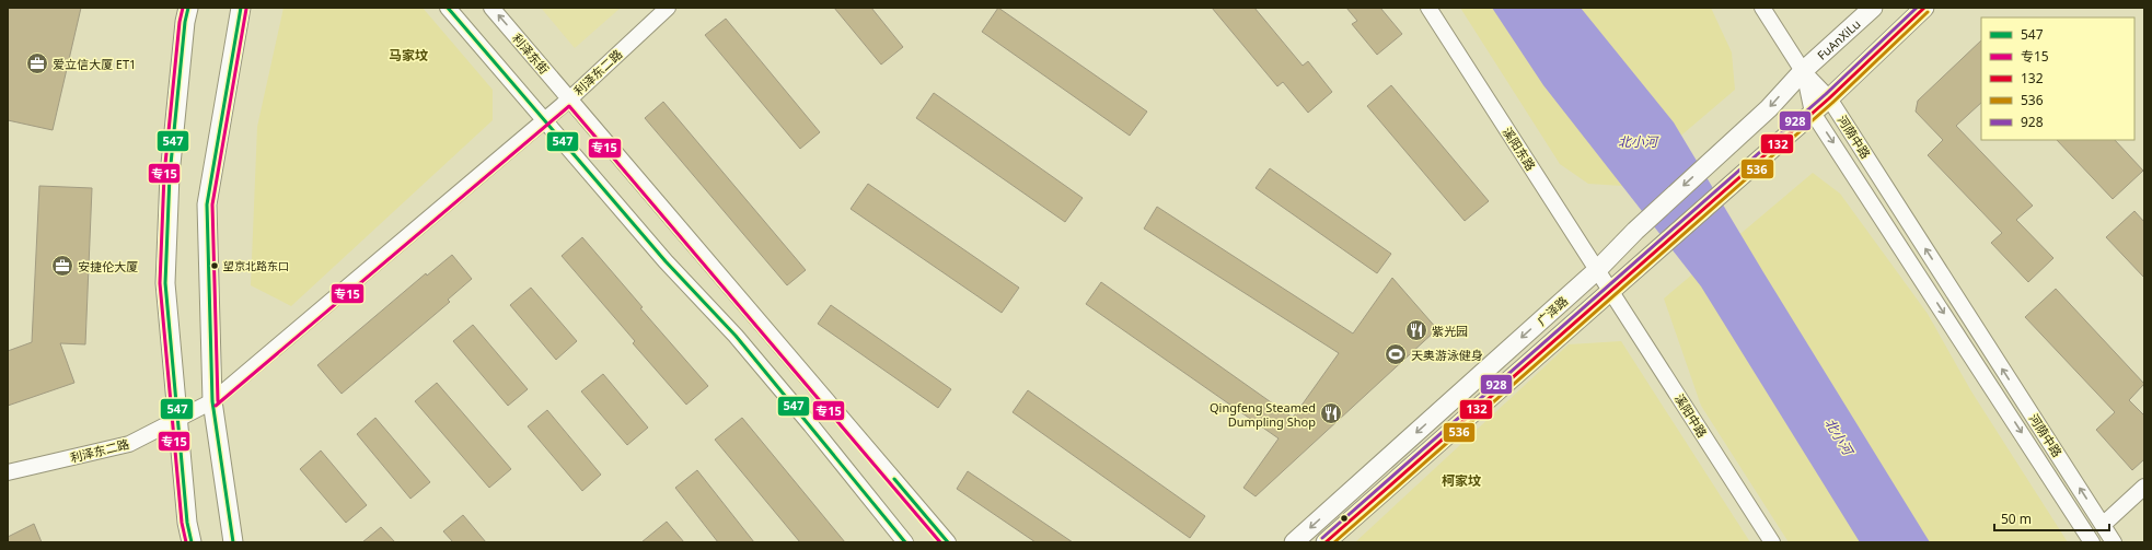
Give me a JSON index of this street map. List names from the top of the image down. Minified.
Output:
{"streets":{"main road":["FuAnXiLu","广泽路"],"street":["利泽东街","利泽东二路","河荫中路","溪阳东路","溪阳中路"]},"crossings":[["FuAnXiLu","河荫中路"],["FuAnXiLu","广泽路"],["利泽东街","利泽东二路"],["河荫中路","广泽路"],["溪阳东路","广泽路"],["溪阳东路","溪阳中路"],["广泽路","溪阳中路"]],"districts":["马家坟","柯家坟"],"water":["北小河"],"places":{"office":["爱立信大厦 ET1","安捷伦大厦"],"other":["望京北路东口"],"restaurant":["紫光园","Qingfeng Steamed Dumpling Shop"],"sports":["天奥游泳健身"]},"lines":["transit line 547","transit line 专15","transit line 132","transit line 928","transit line 536"],"legend":["547","专15","132","536","928"],"scale_bar":"50 m"}
